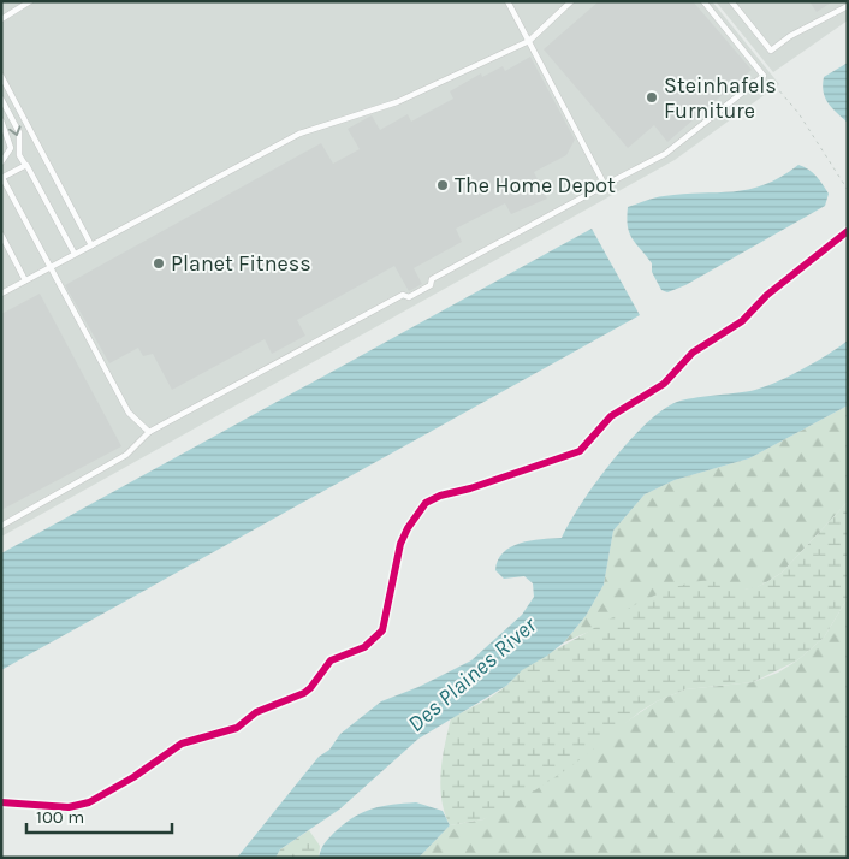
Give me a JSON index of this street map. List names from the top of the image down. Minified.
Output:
{"water":["Des Plaines River"],"places":["Steinhafels Furniture","The Home Depot","Planet Fitness"],"scale_bar":"100 m"}
